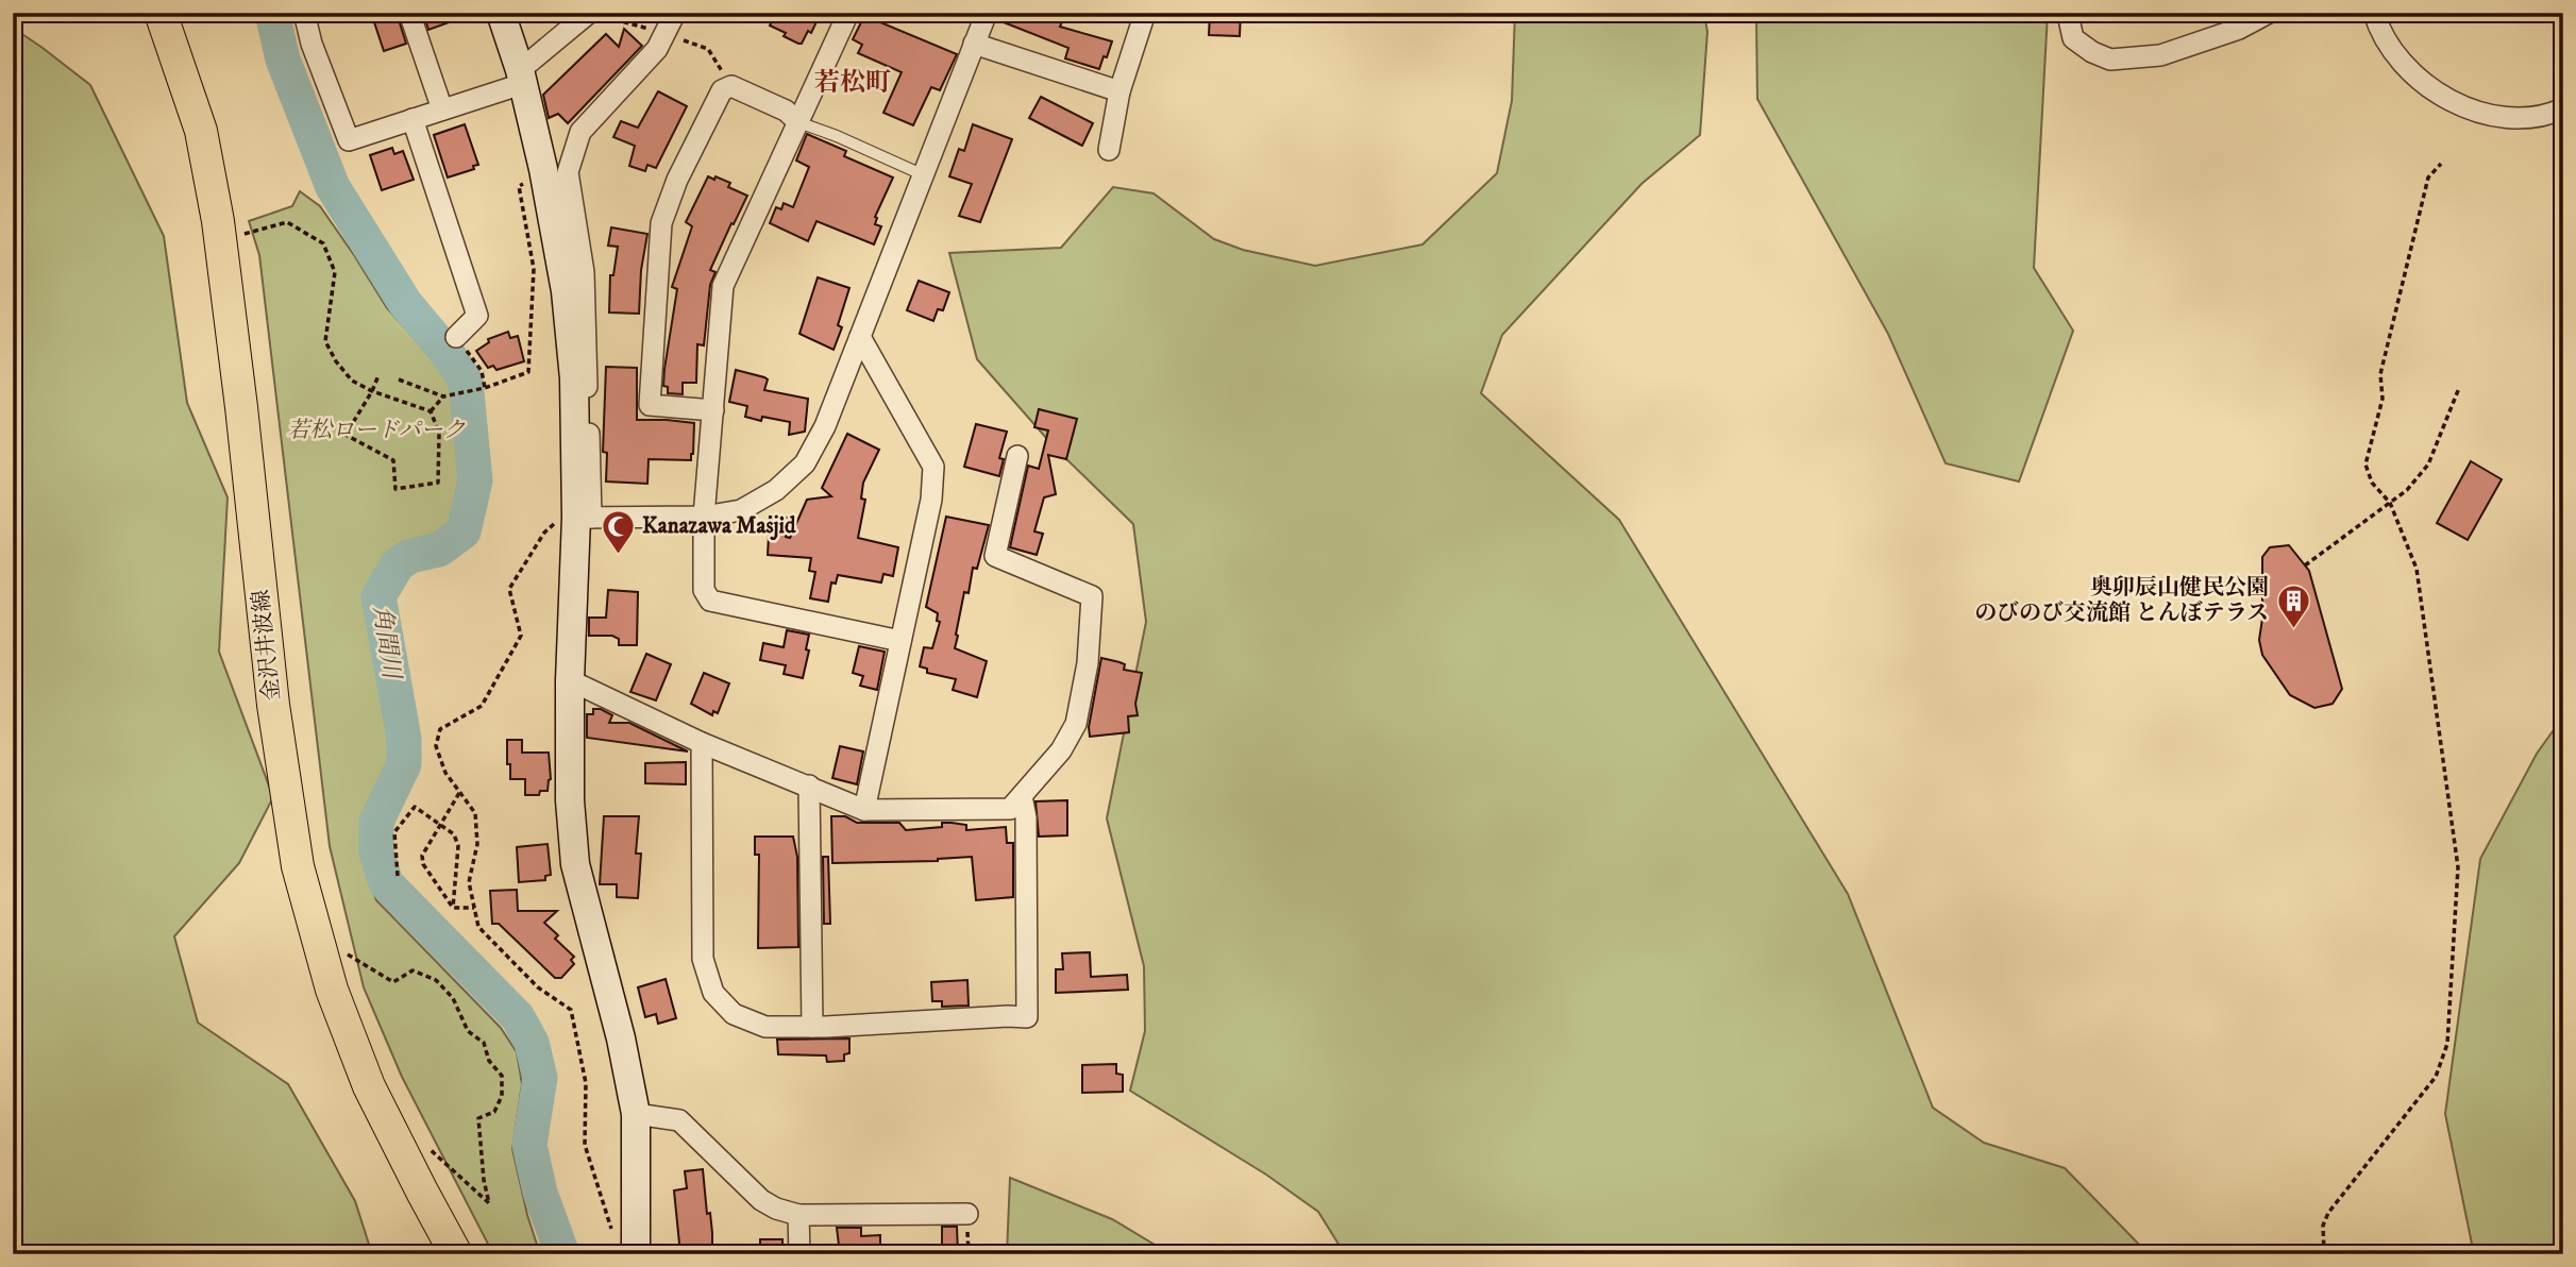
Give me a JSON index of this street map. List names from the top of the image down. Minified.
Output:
{"streets":{"main road":["金沢井波線"]},"districts":["若松町"],"water":["角間川"],"parks":["若松ロードパーク"],"places":{"mosque":["Kanazawa Masjid"],"building":["奥卯辰山健民公園 のびのび交流館 とんぼテラス"]}}
